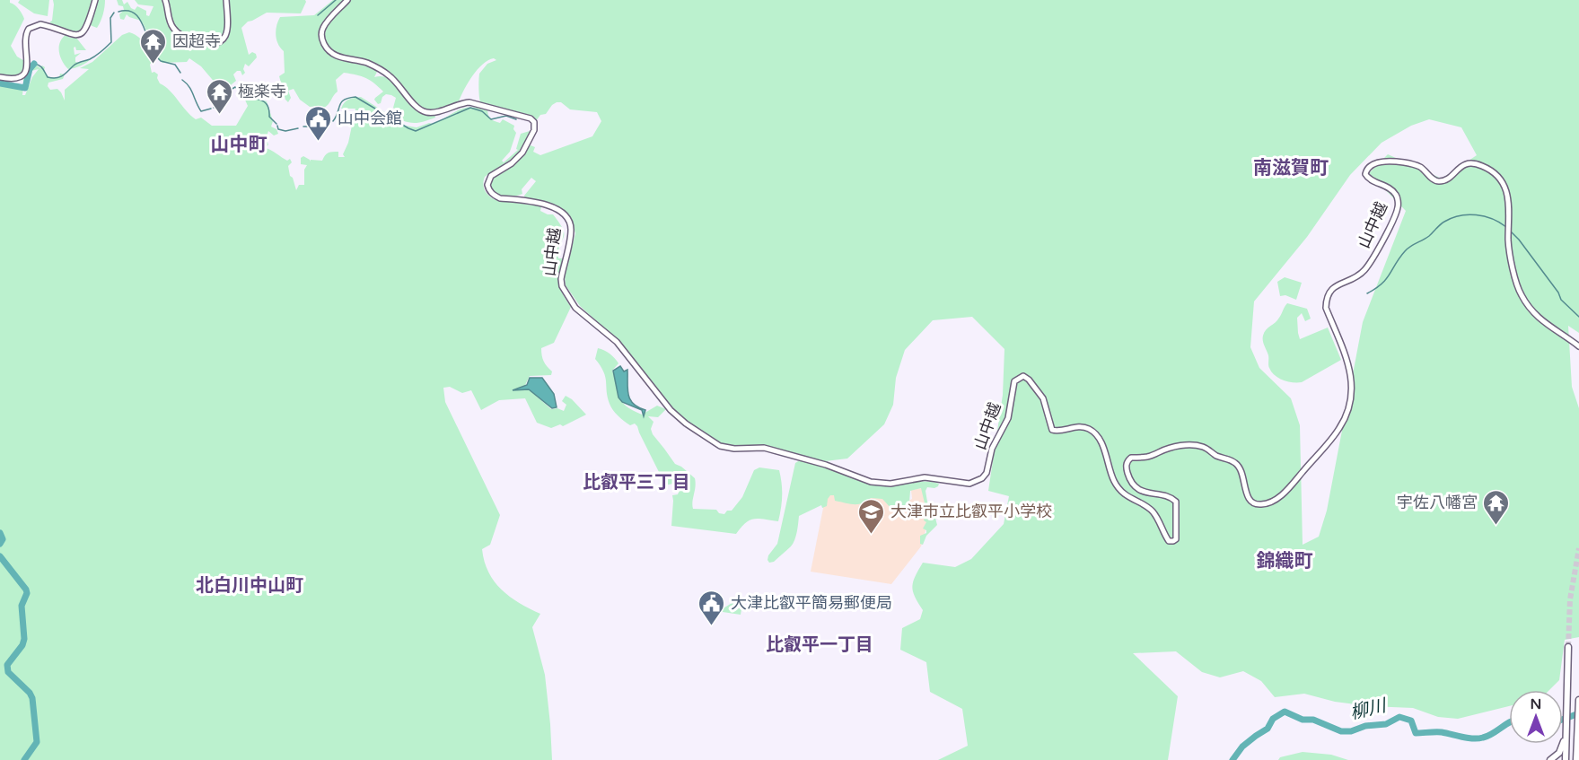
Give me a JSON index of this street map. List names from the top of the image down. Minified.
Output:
{"streets":{"main road":["山中越"]},"districts":["山中町","南滋賀町","比叡平三丁目","錦織町","北白川中山町","比叡平一丁目"],"water":["柳川"],"places":{"temple":["因超寺","極楽寺","宇佐八幡宮"],"public building":["山中会館","大津比叡平簡易郵便局"],"school or university":["大津市立比叡平小学校"]},"north":"top"}
